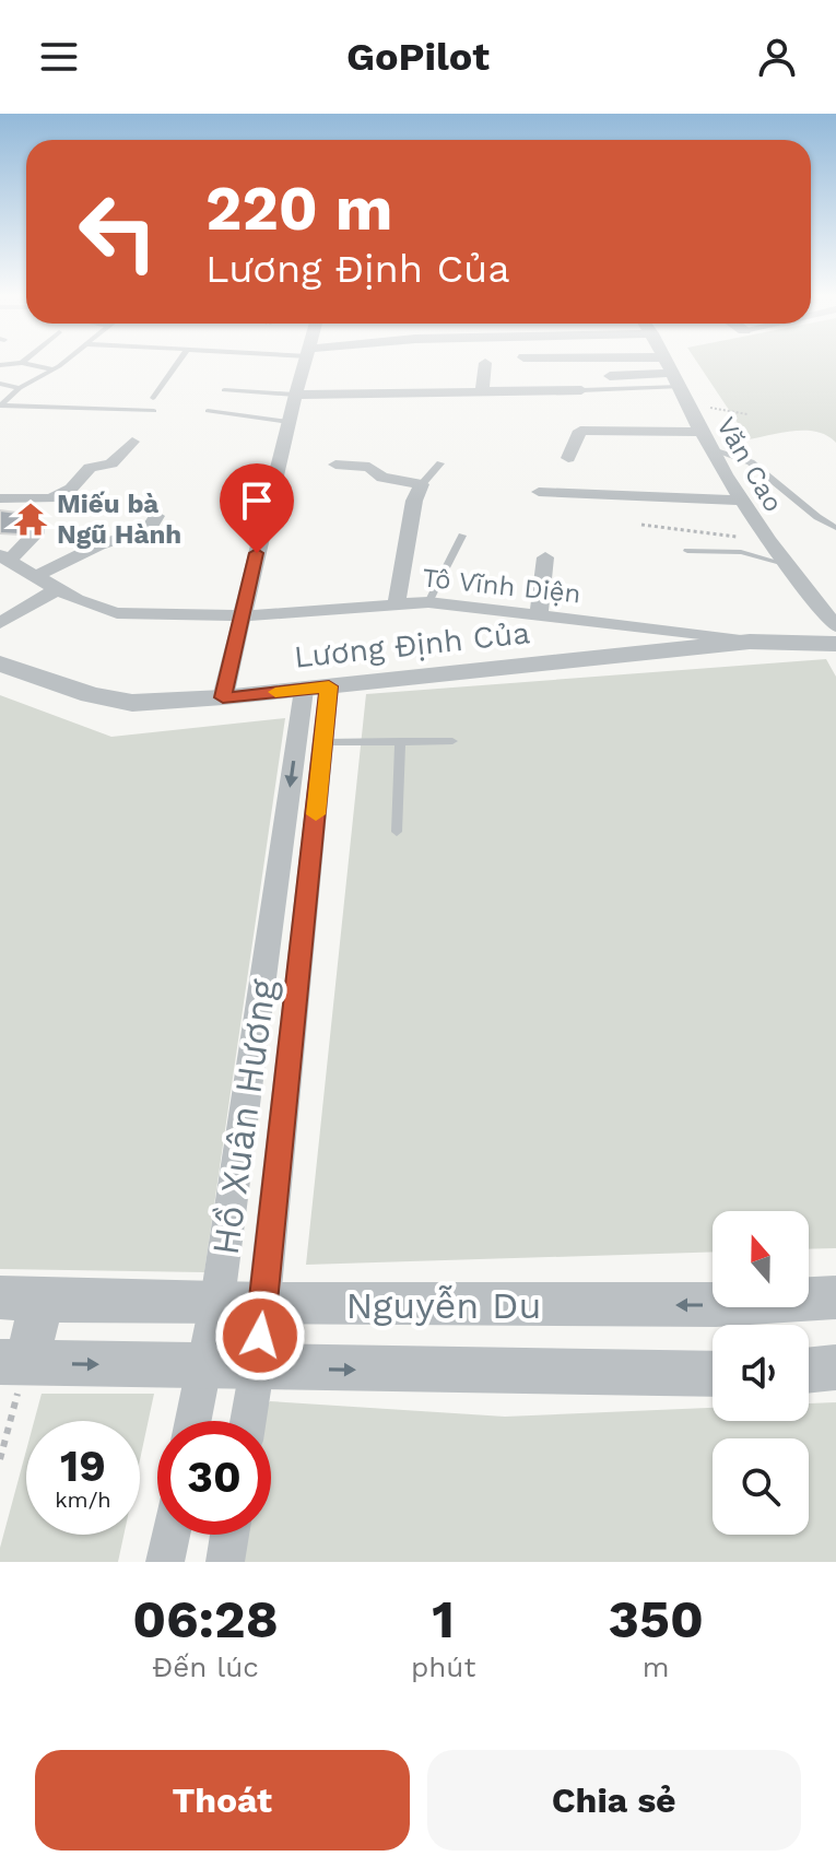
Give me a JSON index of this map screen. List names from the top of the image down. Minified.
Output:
{"streets":{"street":["Văn Cao","Tô Vĩnh Diện","Lương Định Của","Hồ Xuân Hương","Nguyễn Du"]},"crossings":[["Tô Vĩnh Diện","Lương Định Của"],["Lương Định Của","Hồ Xuân Hương"],["Hồ Xuân Hương","Nguyễn Du"]],"places":{"temple":["Miếu bà Ngũ Hành"]},"north":"top","page":{"header":"GoPilot","turn":["220 m","Lương Định Của"],"speed":"19 km/h","limit":"30","eta":["06:28","Đến lúc","1","phút","350","m"],"buttons":["Thoát","Chia sẻ"]}}
